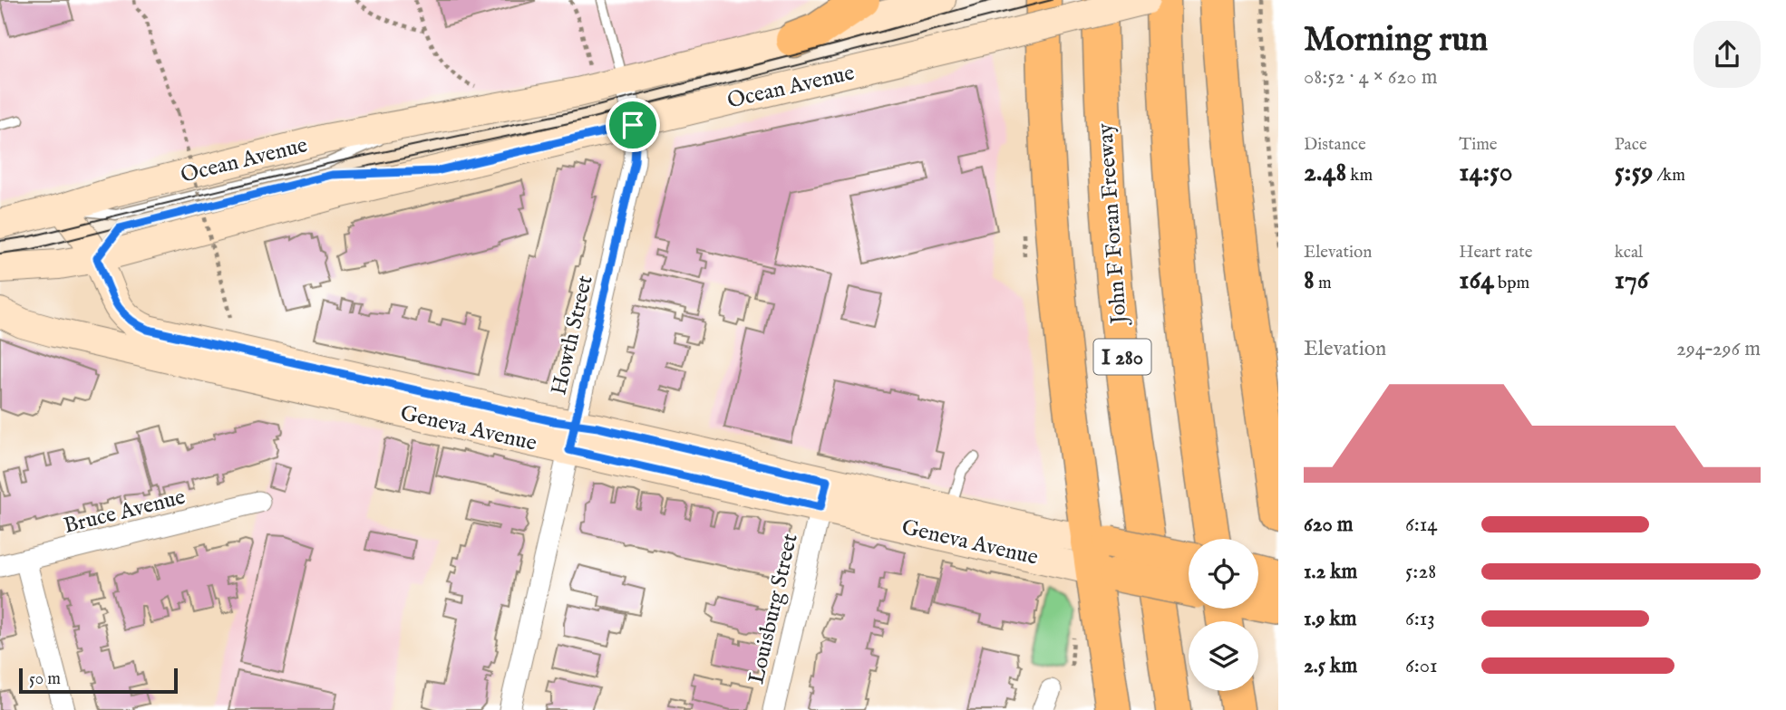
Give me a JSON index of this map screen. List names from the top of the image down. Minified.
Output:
{"streets":{"highway":["John F Foran Freeway","I 280"],"main road":["Ocean Avenue","Geneva Avenue"],"street":["Howth Street","Bruce Avenue","Louisburg Street"]},"crossings":[["Ocean Avenue","Howth Street"],["Ocean Avenue","Geneva Avenue"],["Howth Street","Geneva Avenue"],["Geneva Avenue","Louisburg Street"]],"scale_bar":"50 m","page":{"heading":["Morning run","08:52 · 4 × 620 m"],"stats":[["Distance","2.48 km"],["Time","14:50"],["Pace","5:59 /km"],["Elevation","8 m"],["Heart rate","164 bpm"],["kcal","176"]],"chart":["Elevation","294–296 m"],"list":[{"name":"620 m","note":"6:14"},{"name":"1.2 km","note":"5:28"},{"name":"1.9 km","note":"6:13"},{"name":"2.5 km","note":"6:01"}],"scale":"50 m"}}
